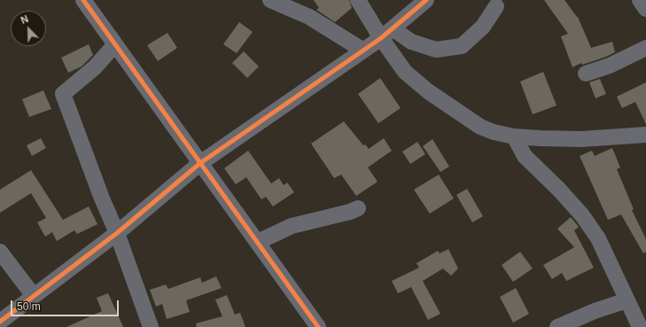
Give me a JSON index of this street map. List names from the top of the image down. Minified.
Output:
{"scale_bar":"50 m","north":"top left"}
